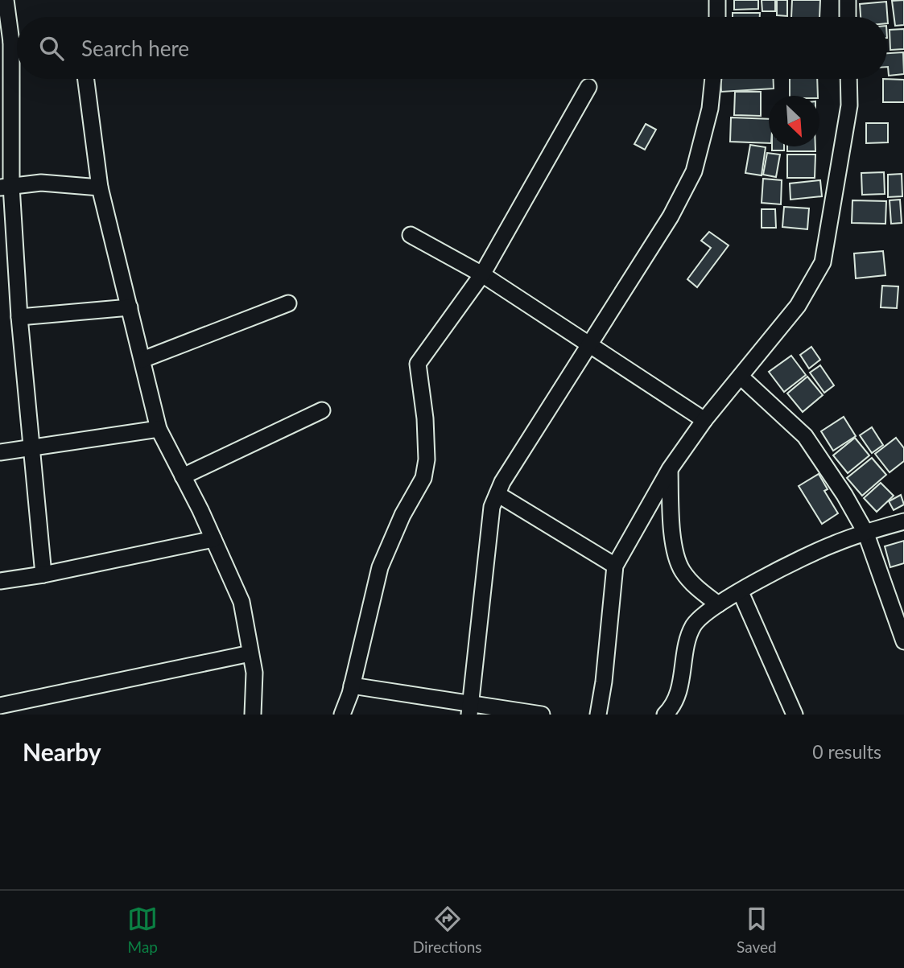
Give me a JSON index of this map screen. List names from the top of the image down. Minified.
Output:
{"north":"bottom right","page":{"search":"Search here","heading":["Nearby","0 results"],"nav":["Map","Directions","Saved"]}}
